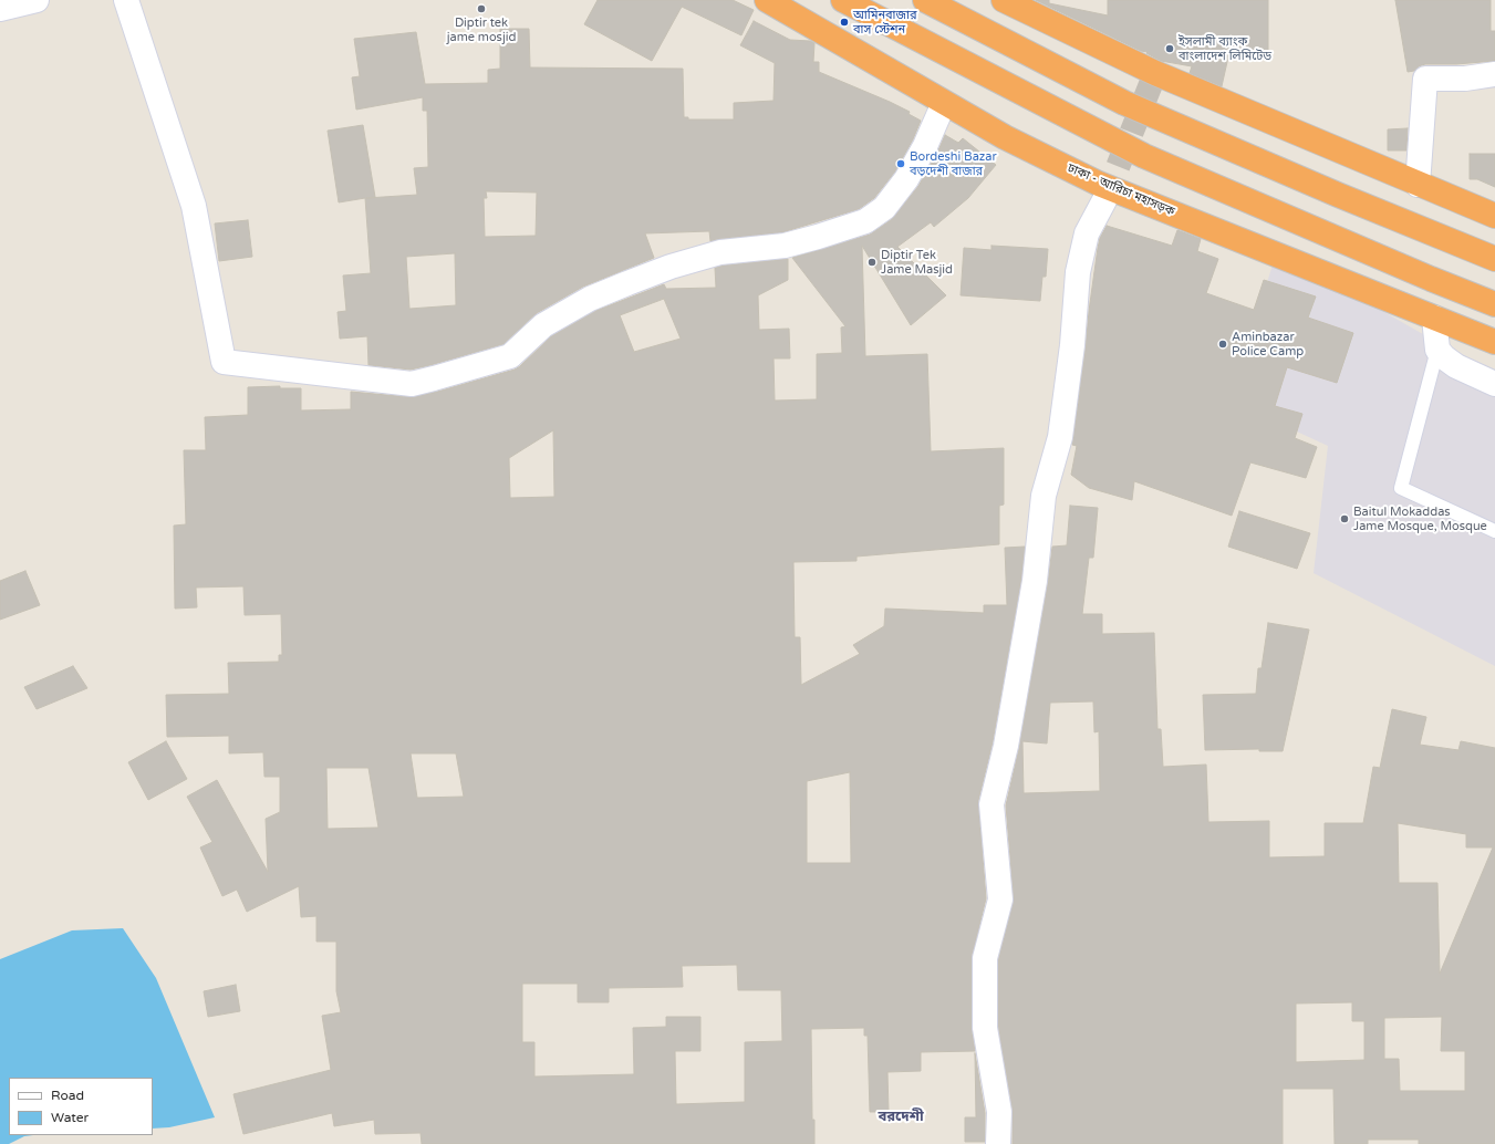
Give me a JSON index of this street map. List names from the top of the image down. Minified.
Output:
{"streets":{"highway":["ঢাকা - আরিচা মহাসড়ক"]},"districts":["বরদেশী"],"places":["Diptir tek jame mosjid","আমিনবাজার বাস স্টেশন","ইসলামী ব্যাংক বাংলাদেশ লিমিটেড","Bordeshi Bazar বড়দেশী বাজার","Diptir Tek Jame Masjid","Aminbazar Police Camp","Baitul Mokaddas Jame Mosque, Mosque"],"legend":["Road","Water"]}
